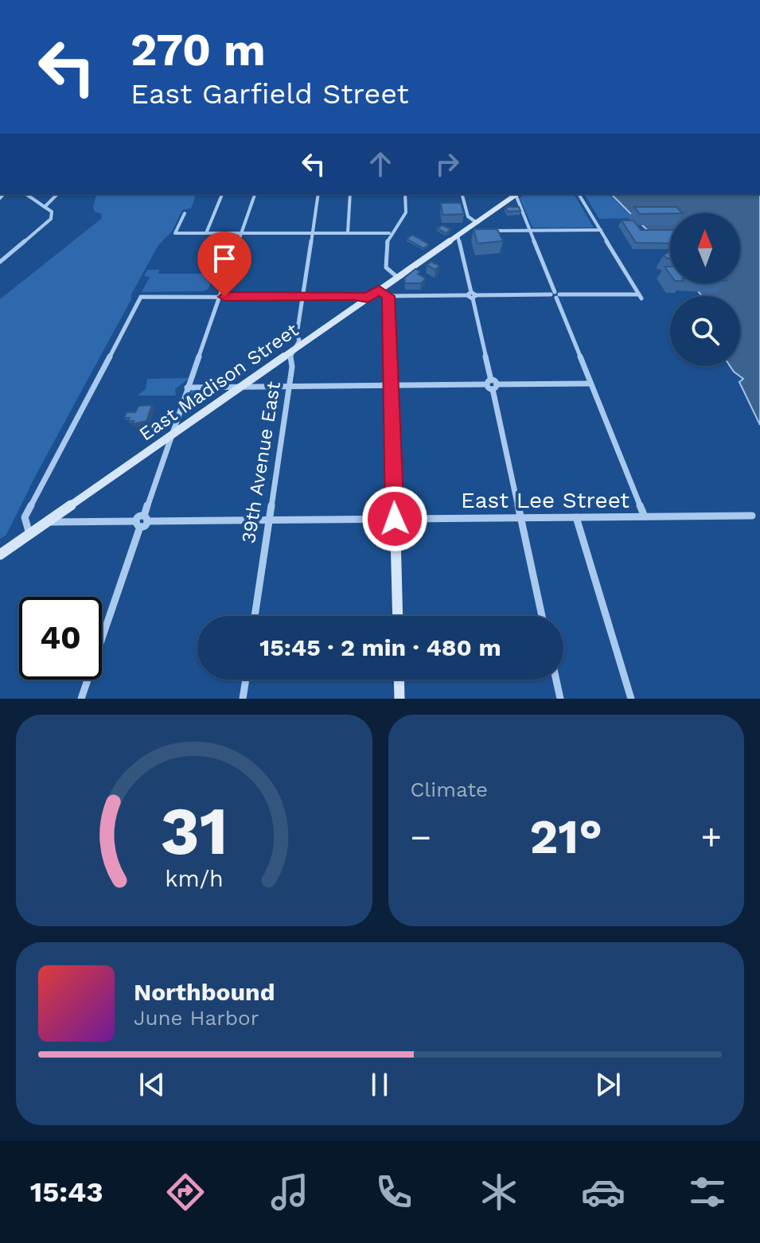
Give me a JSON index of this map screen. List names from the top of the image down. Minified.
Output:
{"streets":{"main road":["East Madison Street"],"street":["39th Avenue East","East Lee Street"]},"crossings":[["East Madison Street","39th Avenue East"],["39th Avenue East","East Lee Street"]],"north":"top","page":{"turn":["270 m","East Garfield Street"],"limit":"40","trip":"15:45 · 2 min · 480 m","tile":"Climate","heat":["−","21°","+"],"song":["Northbound","June Harbor"],"tabs":"15:43","gauge":["31","km/h"]}}
